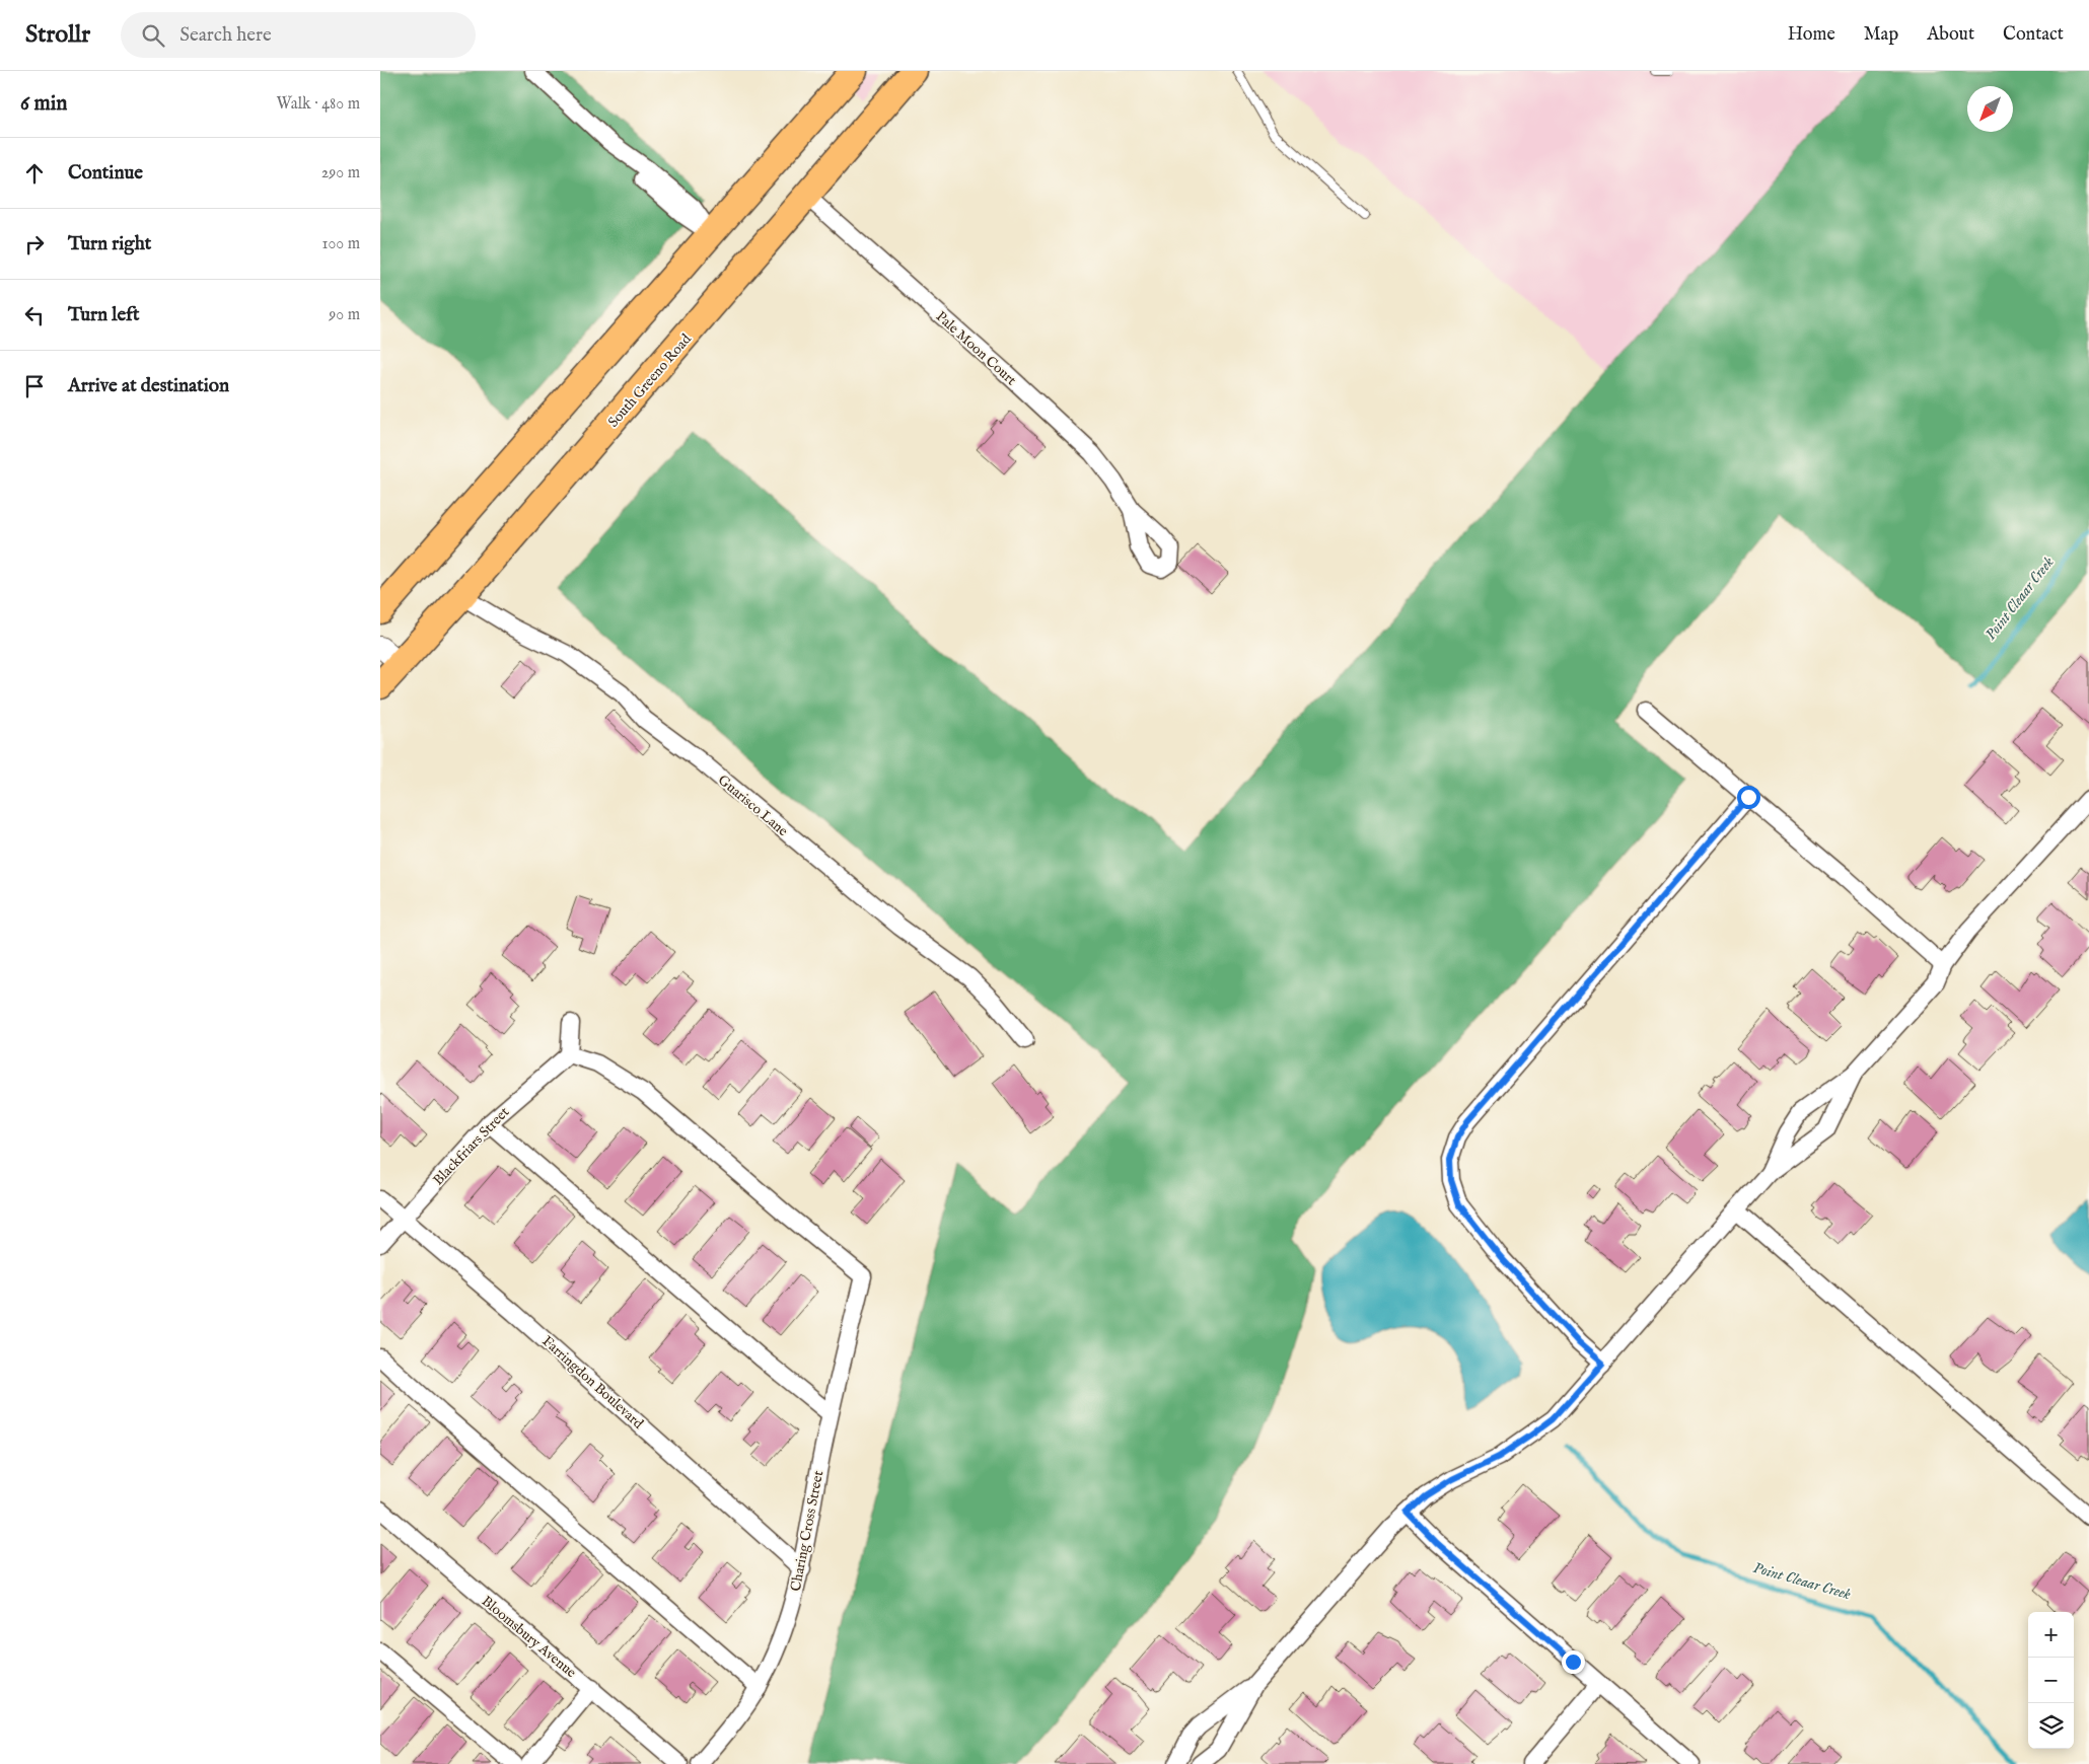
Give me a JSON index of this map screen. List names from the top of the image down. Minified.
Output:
{"streets":{"main road":["South Greeno Road"],"street":["Pale Moon Court","Guarisco Lane","Blackfriars Street","Farringdon Boulevard","Charing Cross Street","Bloomsbury Avenue"]},"crossings":[["Pale Moon Court","South Greeno Road"],["South Greeno Road","Guarisco Lane"],["Blackfriars Street","Farringdon Boulevard"],["Blackfriars Street","Charing Cross Street"],["Farringdon Boulevard","Charing Cross Street"]],"water":["Point Cleaar Creek"],"north":"bottom left","page":{"header":"Strollr","search":"Search here","nav":["Home","Map","About","Contact"],"heading":["6 min","Walk · 480 m"],"list":[["Continue","290 m"],["Turn right","100 m"],["Turn left","90 m"],"Arrive at destination"],"map_buttons":["+","−"]}}
